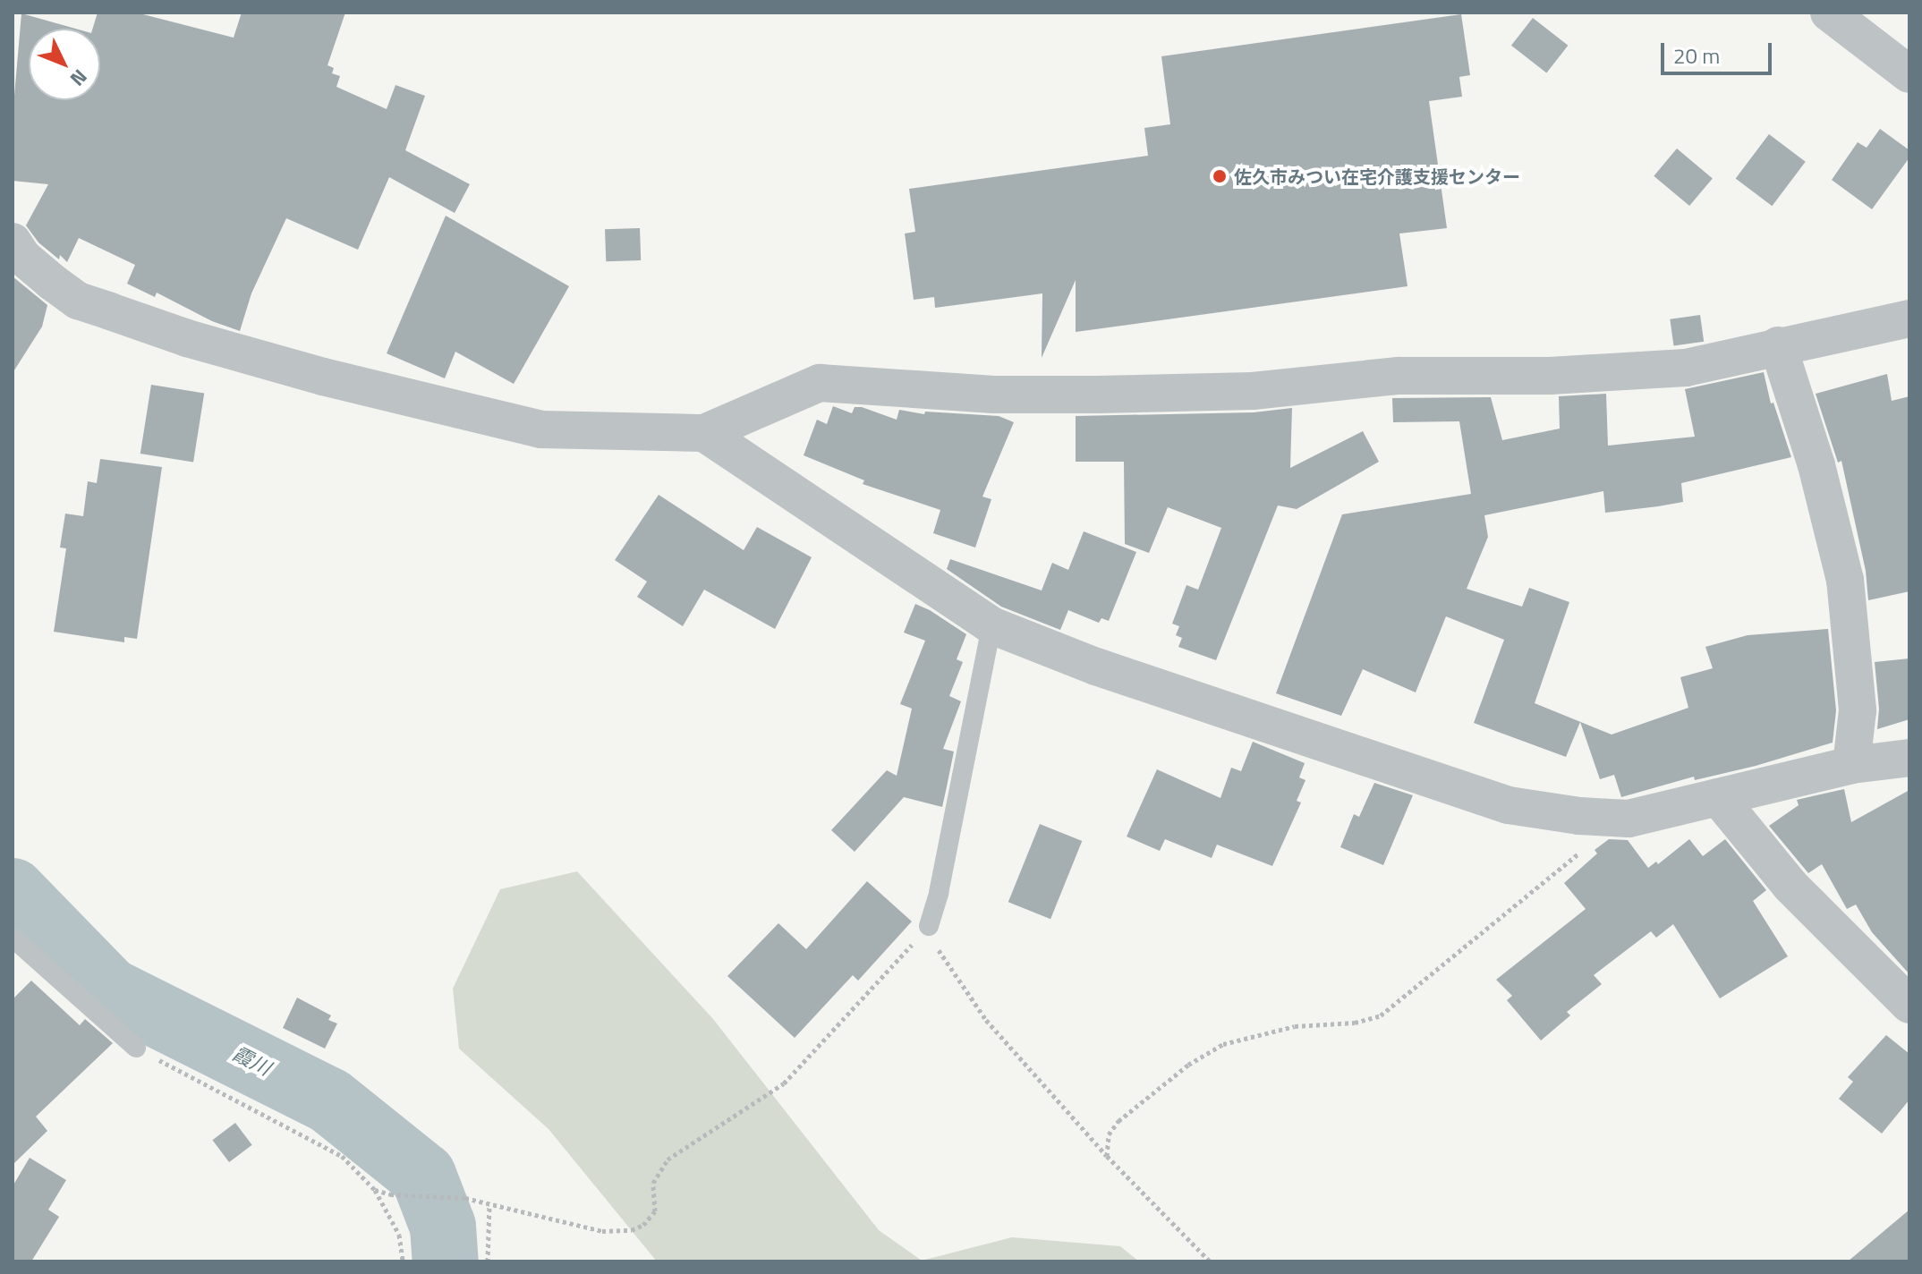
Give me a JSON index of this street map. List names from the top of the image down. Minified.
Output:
{"water":["霞川"],"places":["佐久市みつい在宅介護支援センター"],"scale_bar":"20 m","north":"bottom right"}
